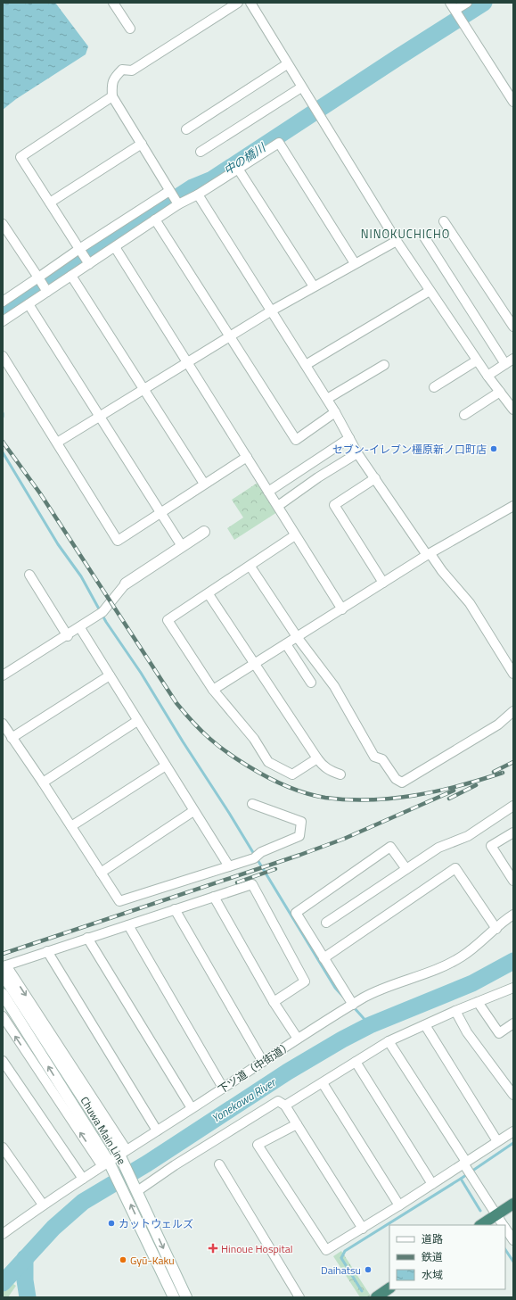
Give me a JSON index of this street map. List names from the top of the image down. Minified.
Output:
{"streets":{"main road":["Chuwa Main Line"],"street":["下ツ道（中街道）"]},"crossings":[["下ツ道（中街道）","Chuwa Main Line"]],"districts":["NINOKUCHICHO"],"water":["中の橋川","Yonekawa River"],"places":{"other":["セブン-イレブン橿原新ノ口町店","カットウェルズ","Gyū-Kaku","Daihatsu"],"health":["Hinoue Hospital"]},"legend":["道路","鉄道","水域"]}
